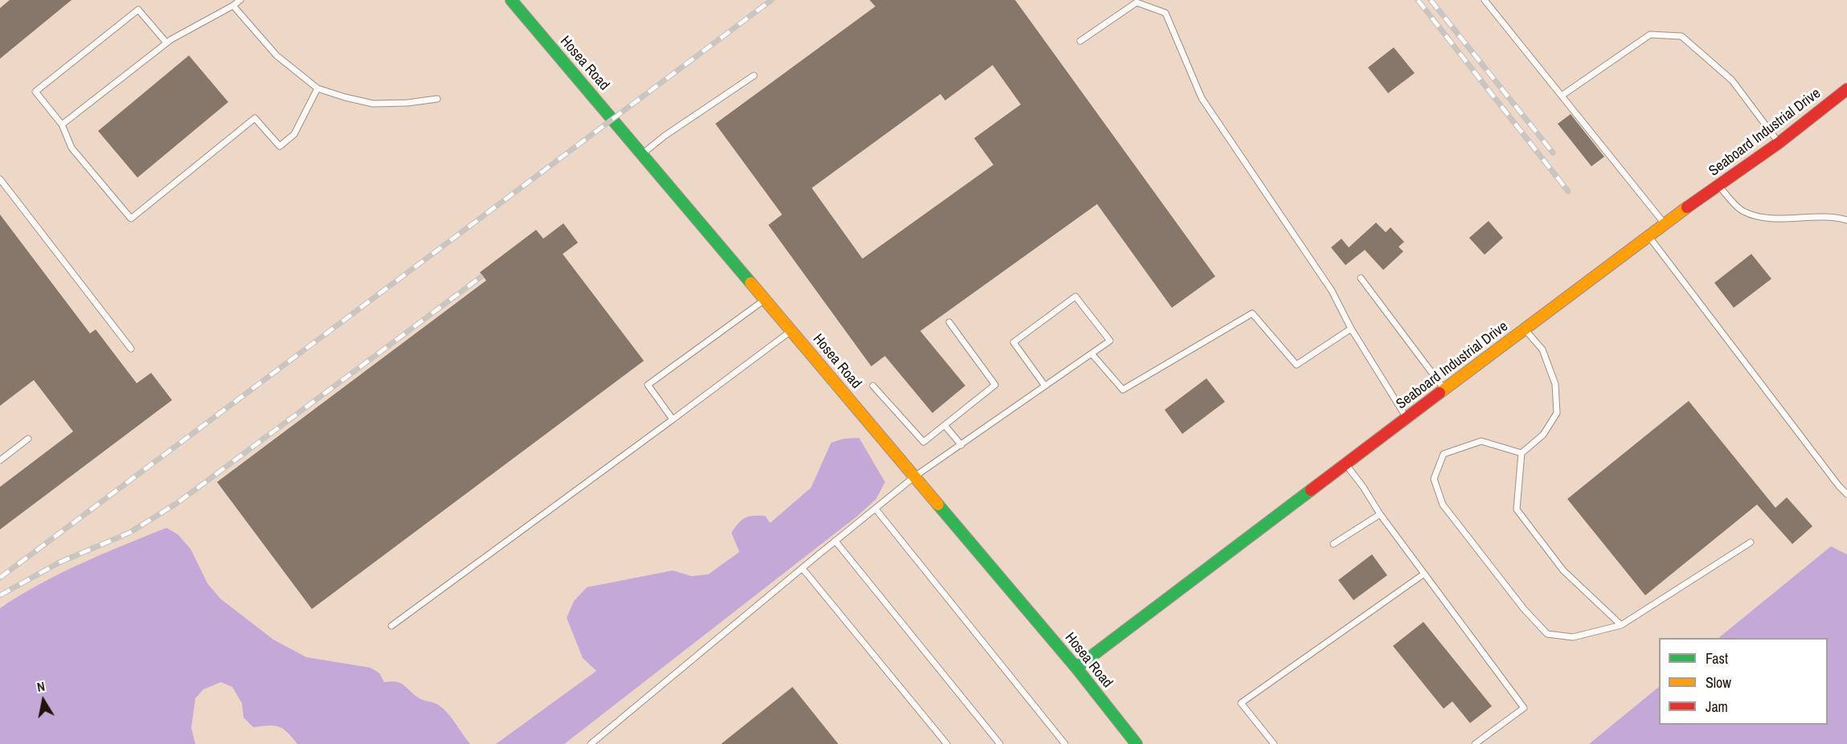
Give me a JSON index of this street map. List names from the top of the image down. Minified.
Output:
{"streets":{"street":["Hosea Road","Seaboard Industrial Drive"]},"crossings":[["Hosea Road","Seaboard Industrial Drive"]],"legend":["Fast","Slow","Jam"],"north":"top"}
